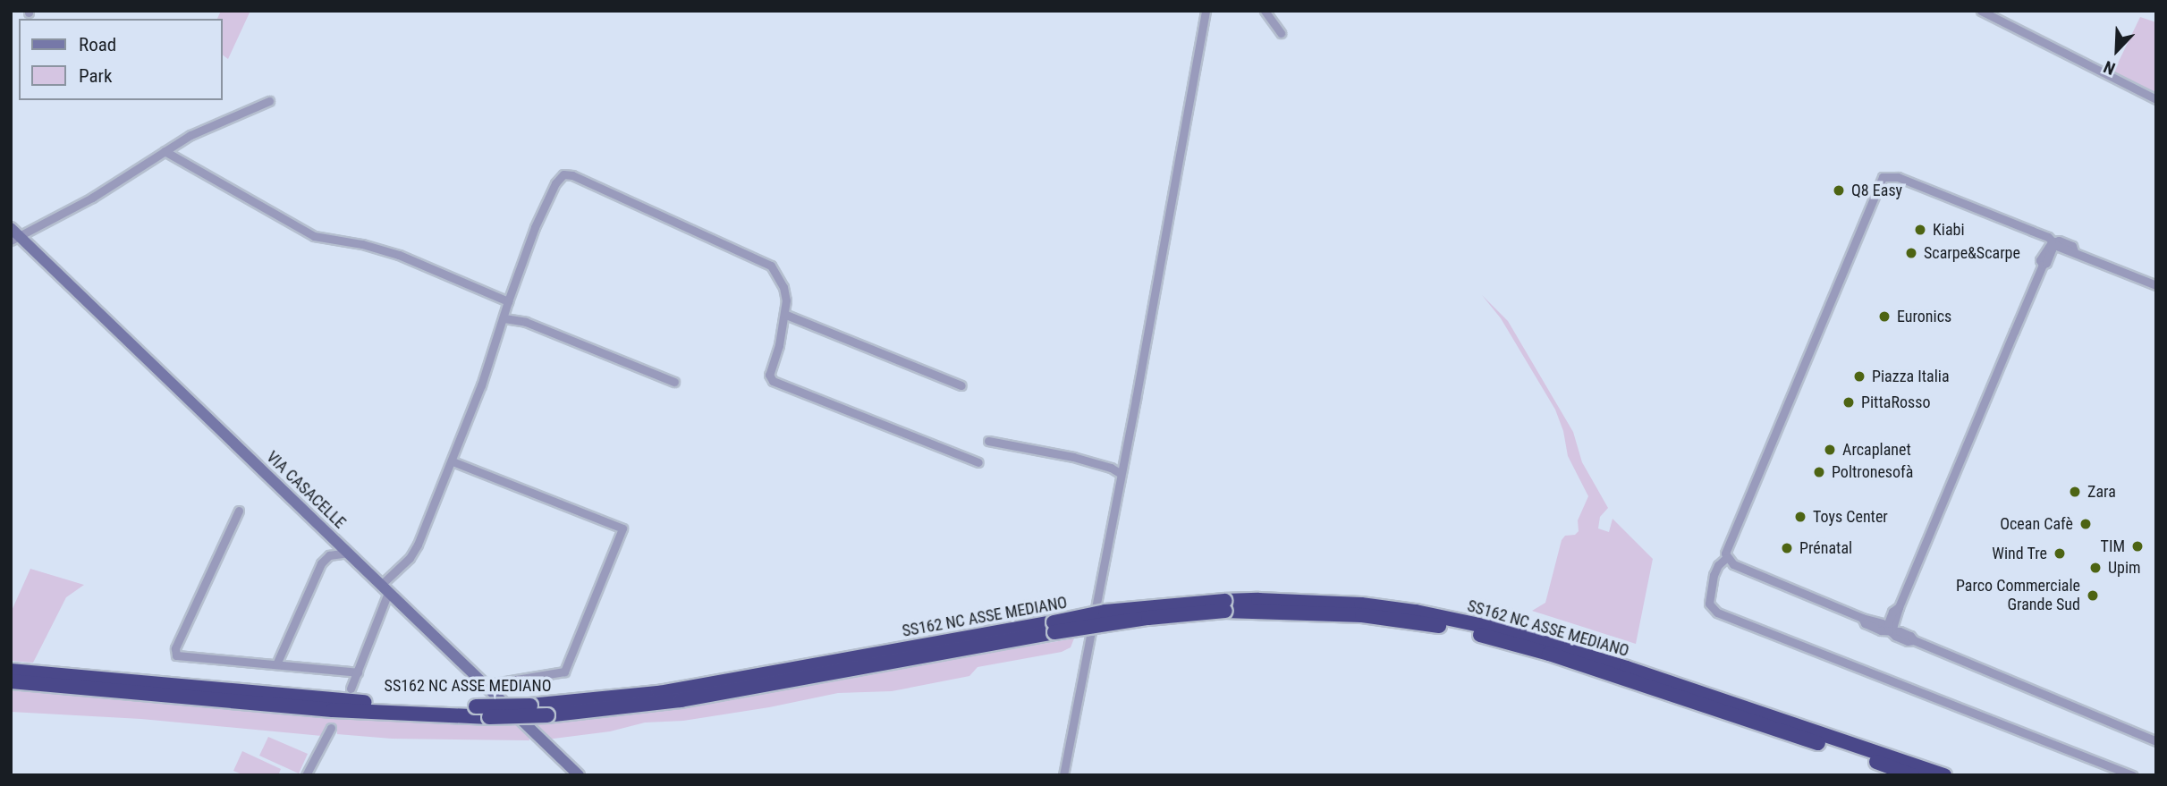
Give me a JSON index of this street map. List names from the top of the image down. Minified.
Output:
{"streets":{"highway":["SS162 NC ASSE MEDIANO"],"street":["VIA CASACELLE"]},"places":["Q8 Easy","Kiabi","Scarpe&Scarpe","Euronics","Piazza Italia","PittaRosso","Arcaplanet","Poltronesofà","Zara","Toys Center","Ocean Cafè","TIM","Prénatal","Wind Tre","Upim","Parco Commerciale Grande Sud"],"legend":["Road","Park"],"north":"bottom left"}
